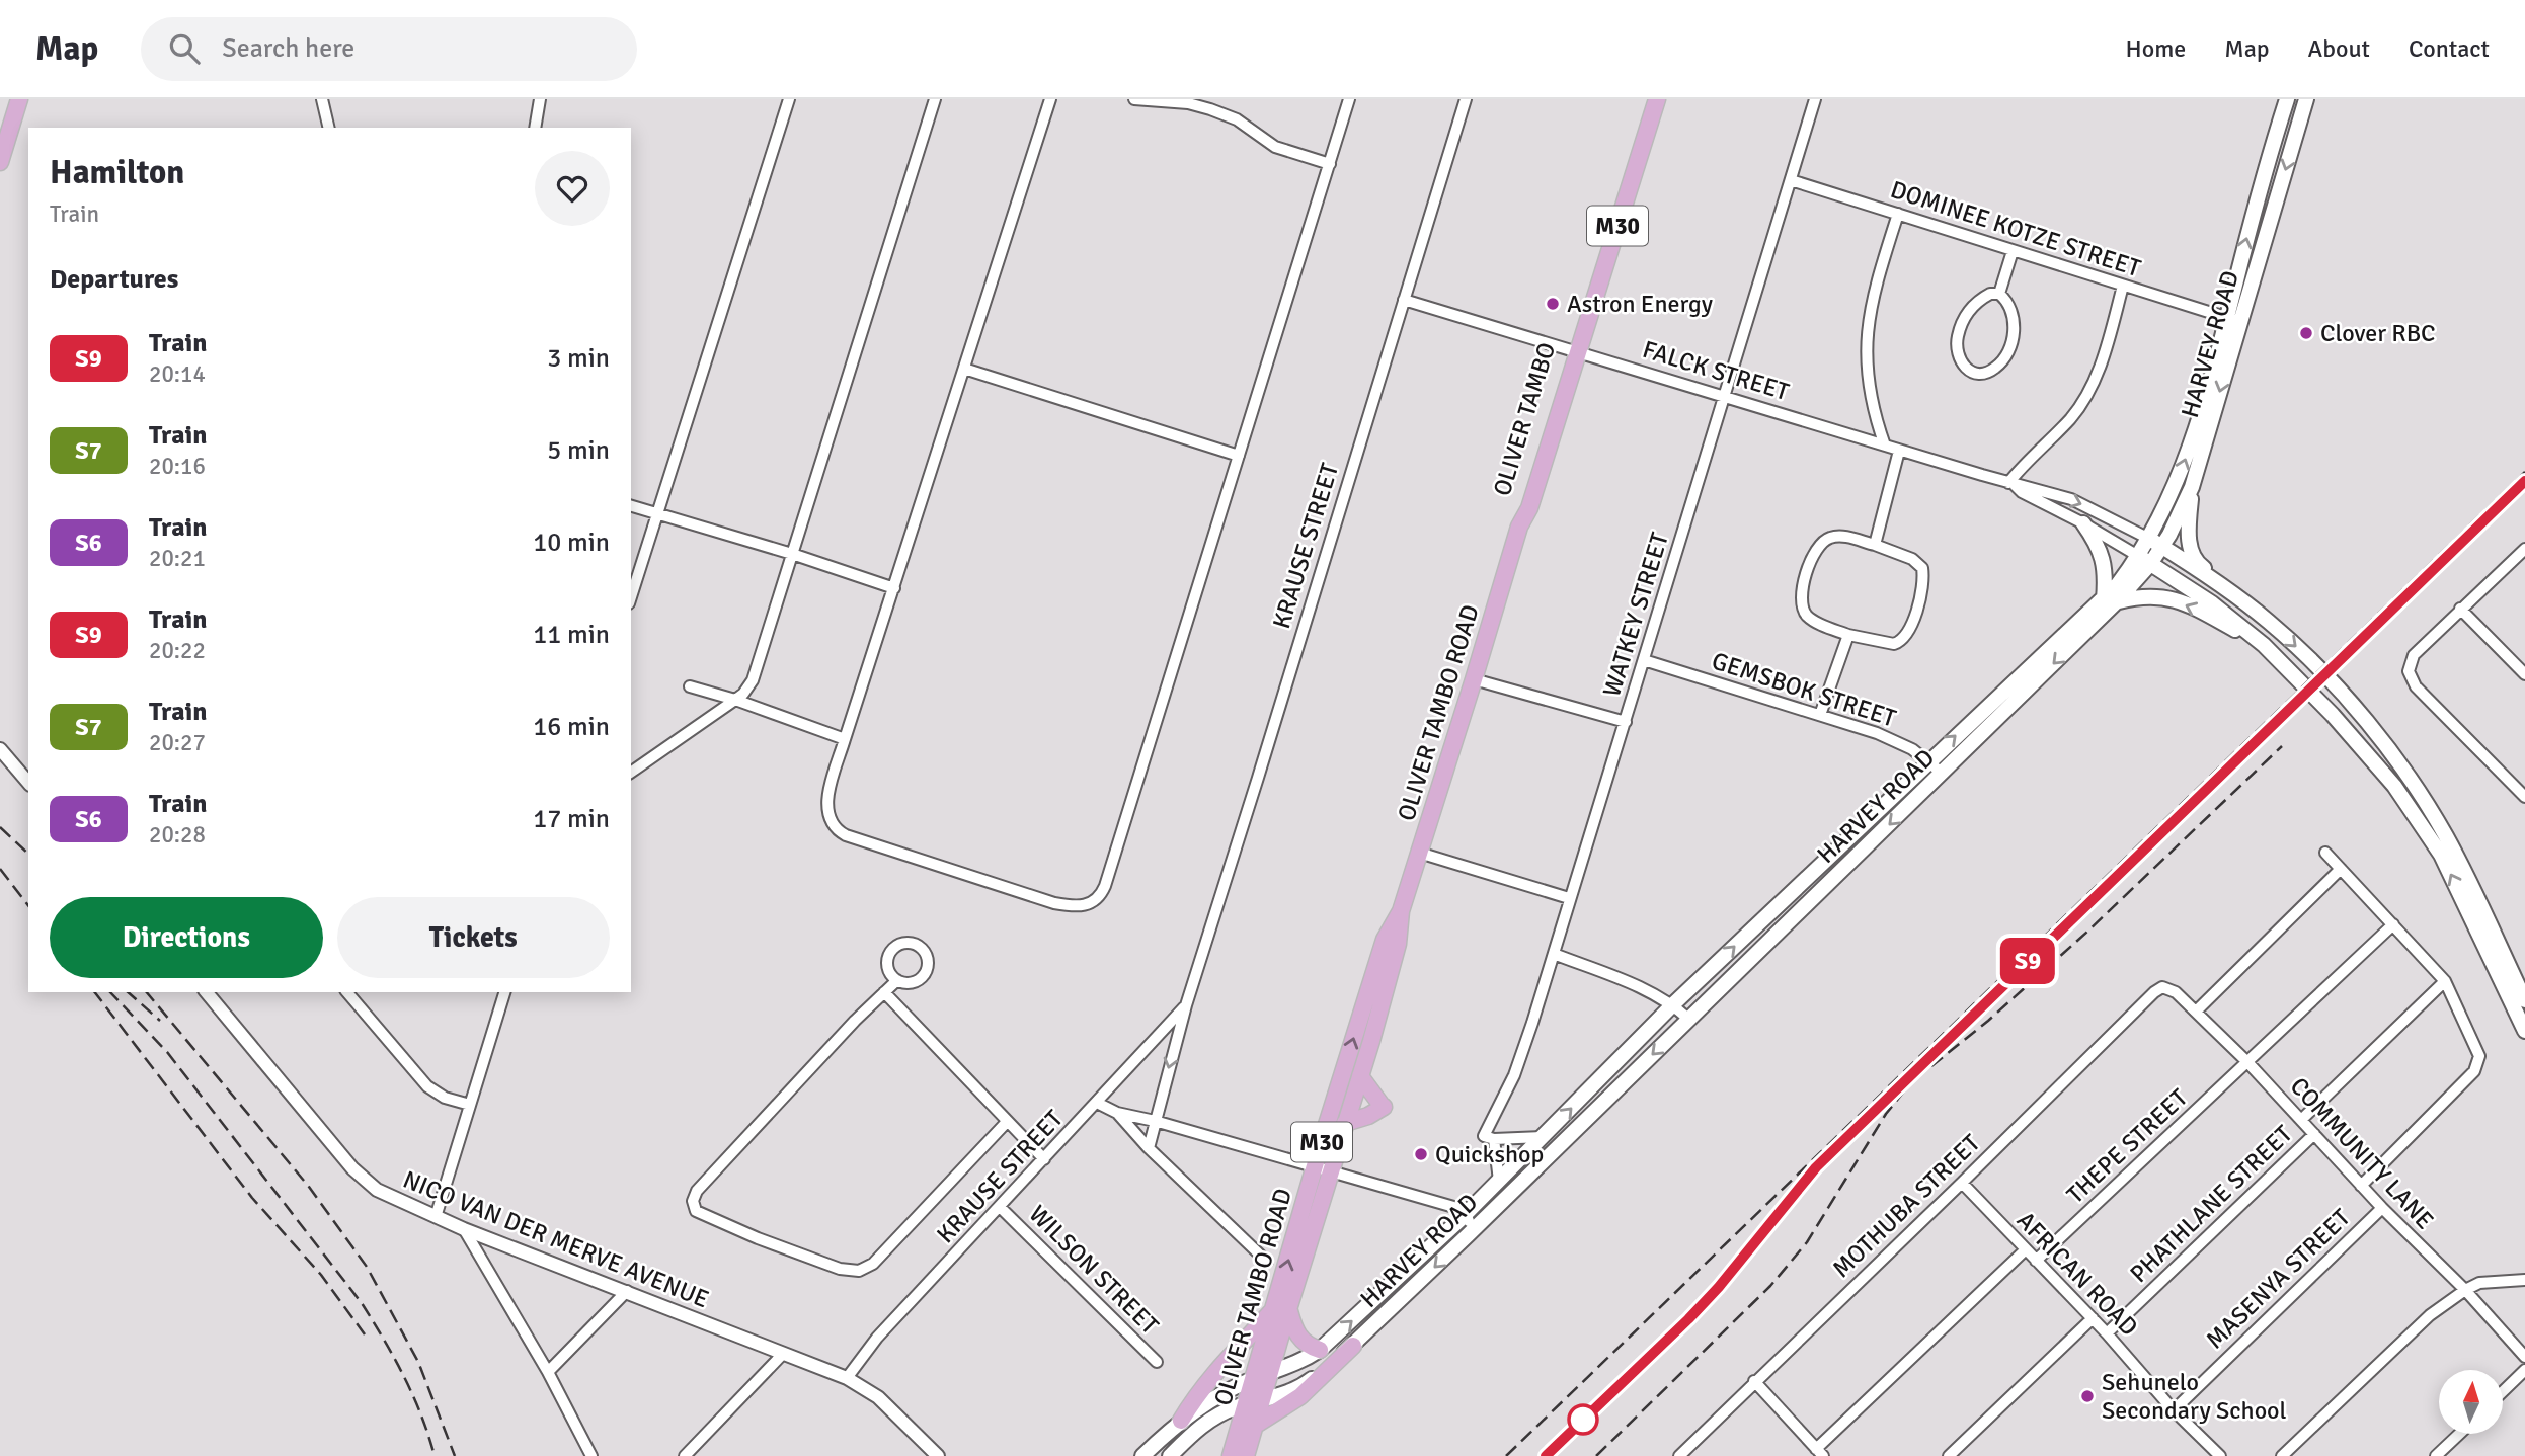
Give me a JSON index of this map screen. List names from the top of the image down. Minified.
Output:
{"streets":{"main road":["M30","HARVEY ROAD","OLIVER TAMBO","OLIVER TAMBO ROAD"],"street":["DOMINEE KOTZE STREET","FALCK STREET","KRAUSE STREET","WATKEY STREET","GEMSBOK STREET","THEPE STREET","COMMUNITY LANE","PHATHLANE STREET","MOTHUBA STREET","NICO VAN DER MERVE AVENUE","WILSON STREET","AFRICAN ROAD","MASENYA STREET"]},"crossings":[["DOMINEE KOTZE STREET","HARVEY ROAD"],["DOMINEE KOTZE STREET","WATKEY STREET"],["HARVEY ROAD","FALCK STREET"],["HARVEY ROAD","GEMSBOK STREET"],["HARVEY ROAD","OLIVER TAMBO ROAD"],["FALCK STREET","OLIVER TAMBO"],["FALCK STREET","KRAUSE STREET"],["FALCK STREET","WATKEY STREET"],["OLIVER TAMBO","OLIVER TAMBO ROAD"],["KRAUSE STREET","NICO VAN DER MERVE AVENUE"],["KRAUSE STREET","WILSON STREET"],["WATKEY STREET","GEMSBOK STREET"],["THEPE STREET","COMMUNITY LANE"],["THEPE STREET","AFRICAN ROAD"],["COMMUNITY LANE","PHATHLANE STREET"],["COMMUNITY LANE","MOTHUBA STREET"],["COMMUNITY LANE","MASENYA STREET"],["PHATHLANE STREET","AFRICAN ROAD"],["MOTHUBA STREET","AFRICAN ROAD"],["AFRICAN ROAD","MASENYA STREET"]],"places":["Astron Energy","Clover RBC","Quickshop","Sehunelo Secondary School"],"north":"top","page":{"header":"Map","search":"Search here","nav":["Home","Map","About","Contact"],"on_map":"S9","heading":[["Hamilton","Train"],"Departures"],"list":[{"mark":"S9","name":"Train","note":"20:14","value":"3 min"},{"mark":"S7","name":"Train","note":"20:16","value":"5 min"},{"mark":"S6","name":"Train","note":"20:21","value":"10 min"},{"mark":"S9","name":"Train","note":"20:22","value":"11 min"},{"mark":"S7","name":"Train","note":"20:27","value":"16 min"},{"mark":"S6","name":"Train","note":"20:28","value":"17 min"}],"buttons":["Directions","Tickets"]}}
